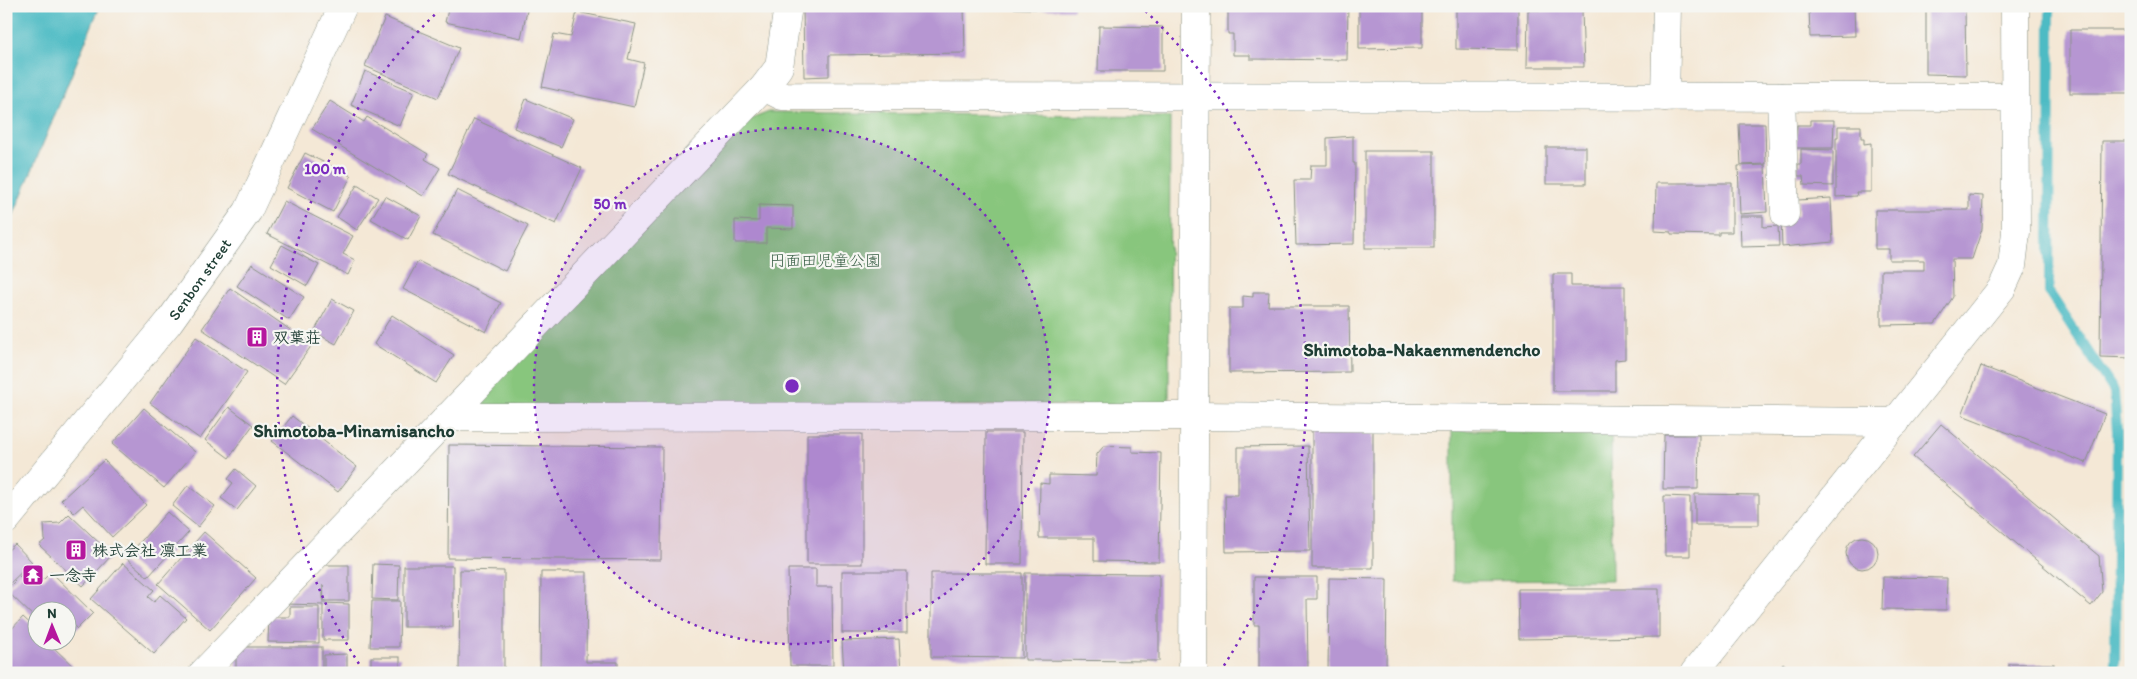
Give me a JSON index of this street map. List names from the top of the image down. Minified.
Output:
{"streets":{"street":["Senbon street"]},"districts":["Shimotoba-Nakaenmendencho","Shimotoba-Minamisancho"],"parks":["円面田児童公園"],"places":{"building":["双葉荘","株式会社 凛工業"],"temple":["一念寺"]},"north":"top","rings":["100 m","50 m"]}
